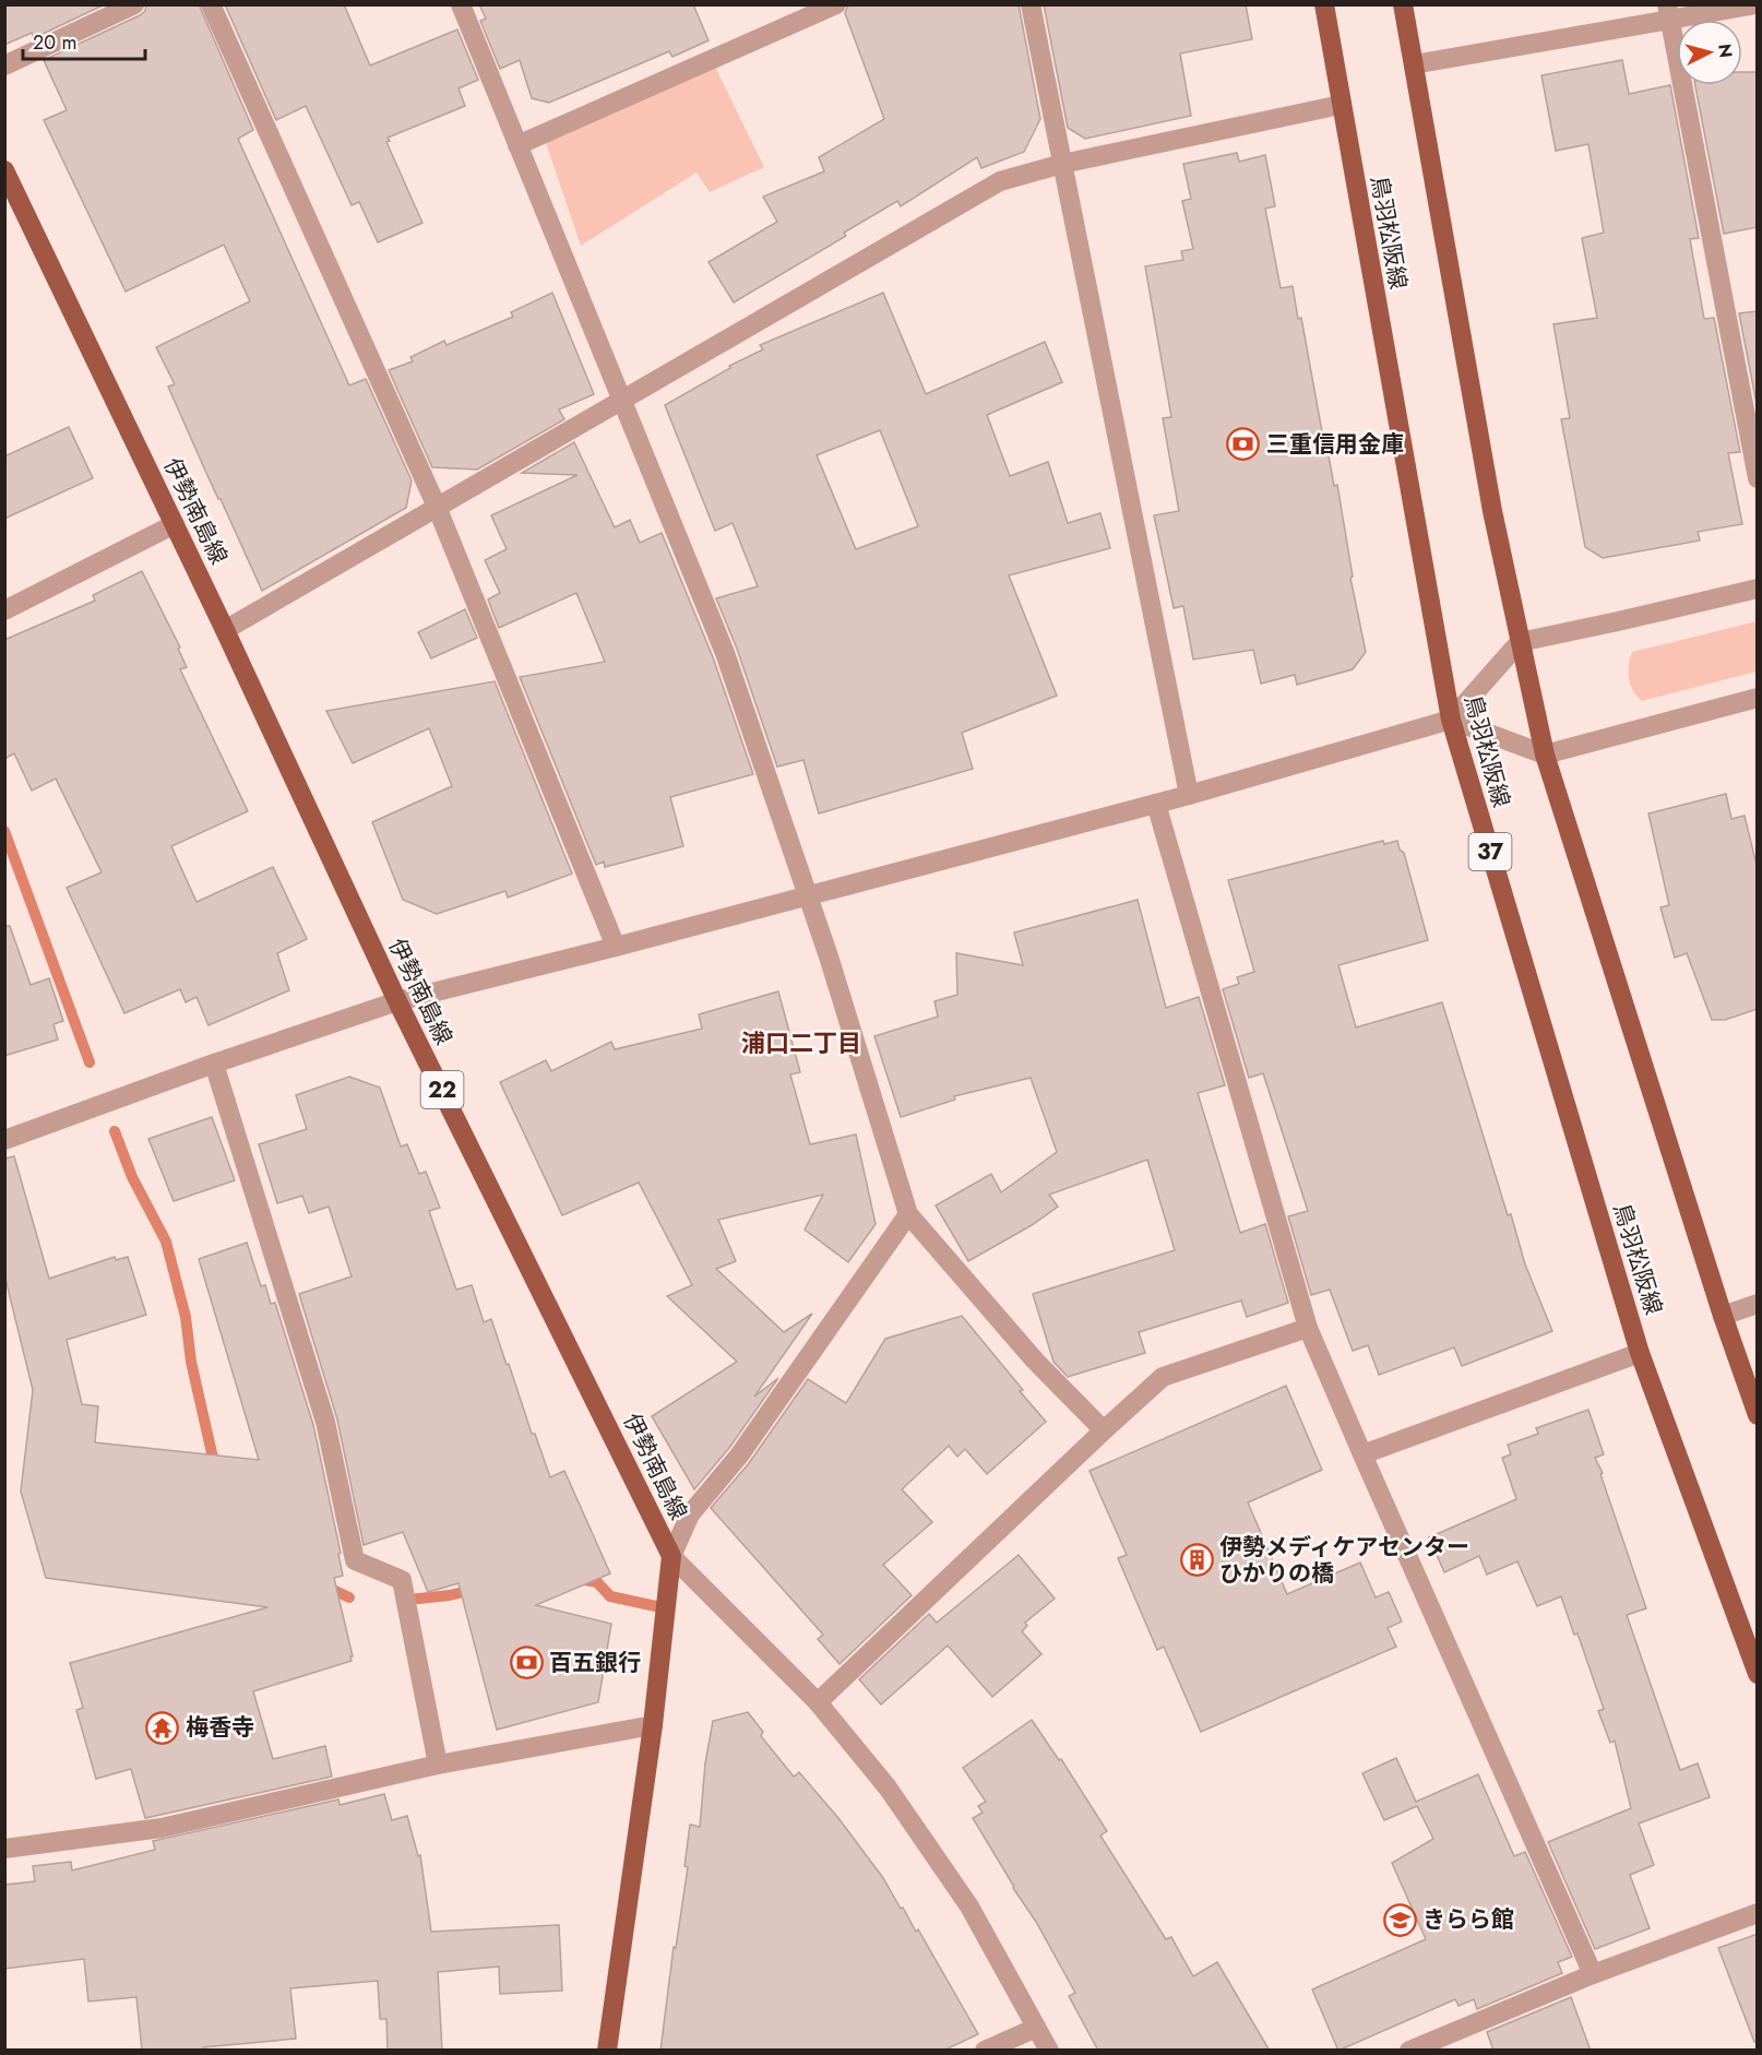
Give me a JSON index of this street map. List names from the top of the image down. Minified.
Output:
{"streets":{"main road":["鳥羽松阪線","伊勢南島線","37","22"]},"districts":["浦口二丁目"],"places":{"bank":["三重信用金庫","百五銀行"],"building":["伊勢メディケアセンター ひかりの橋"],"temple":["梅香寺"],"school or university":["きらら館"]},"scale_bar":"20 m","north":"right"}
